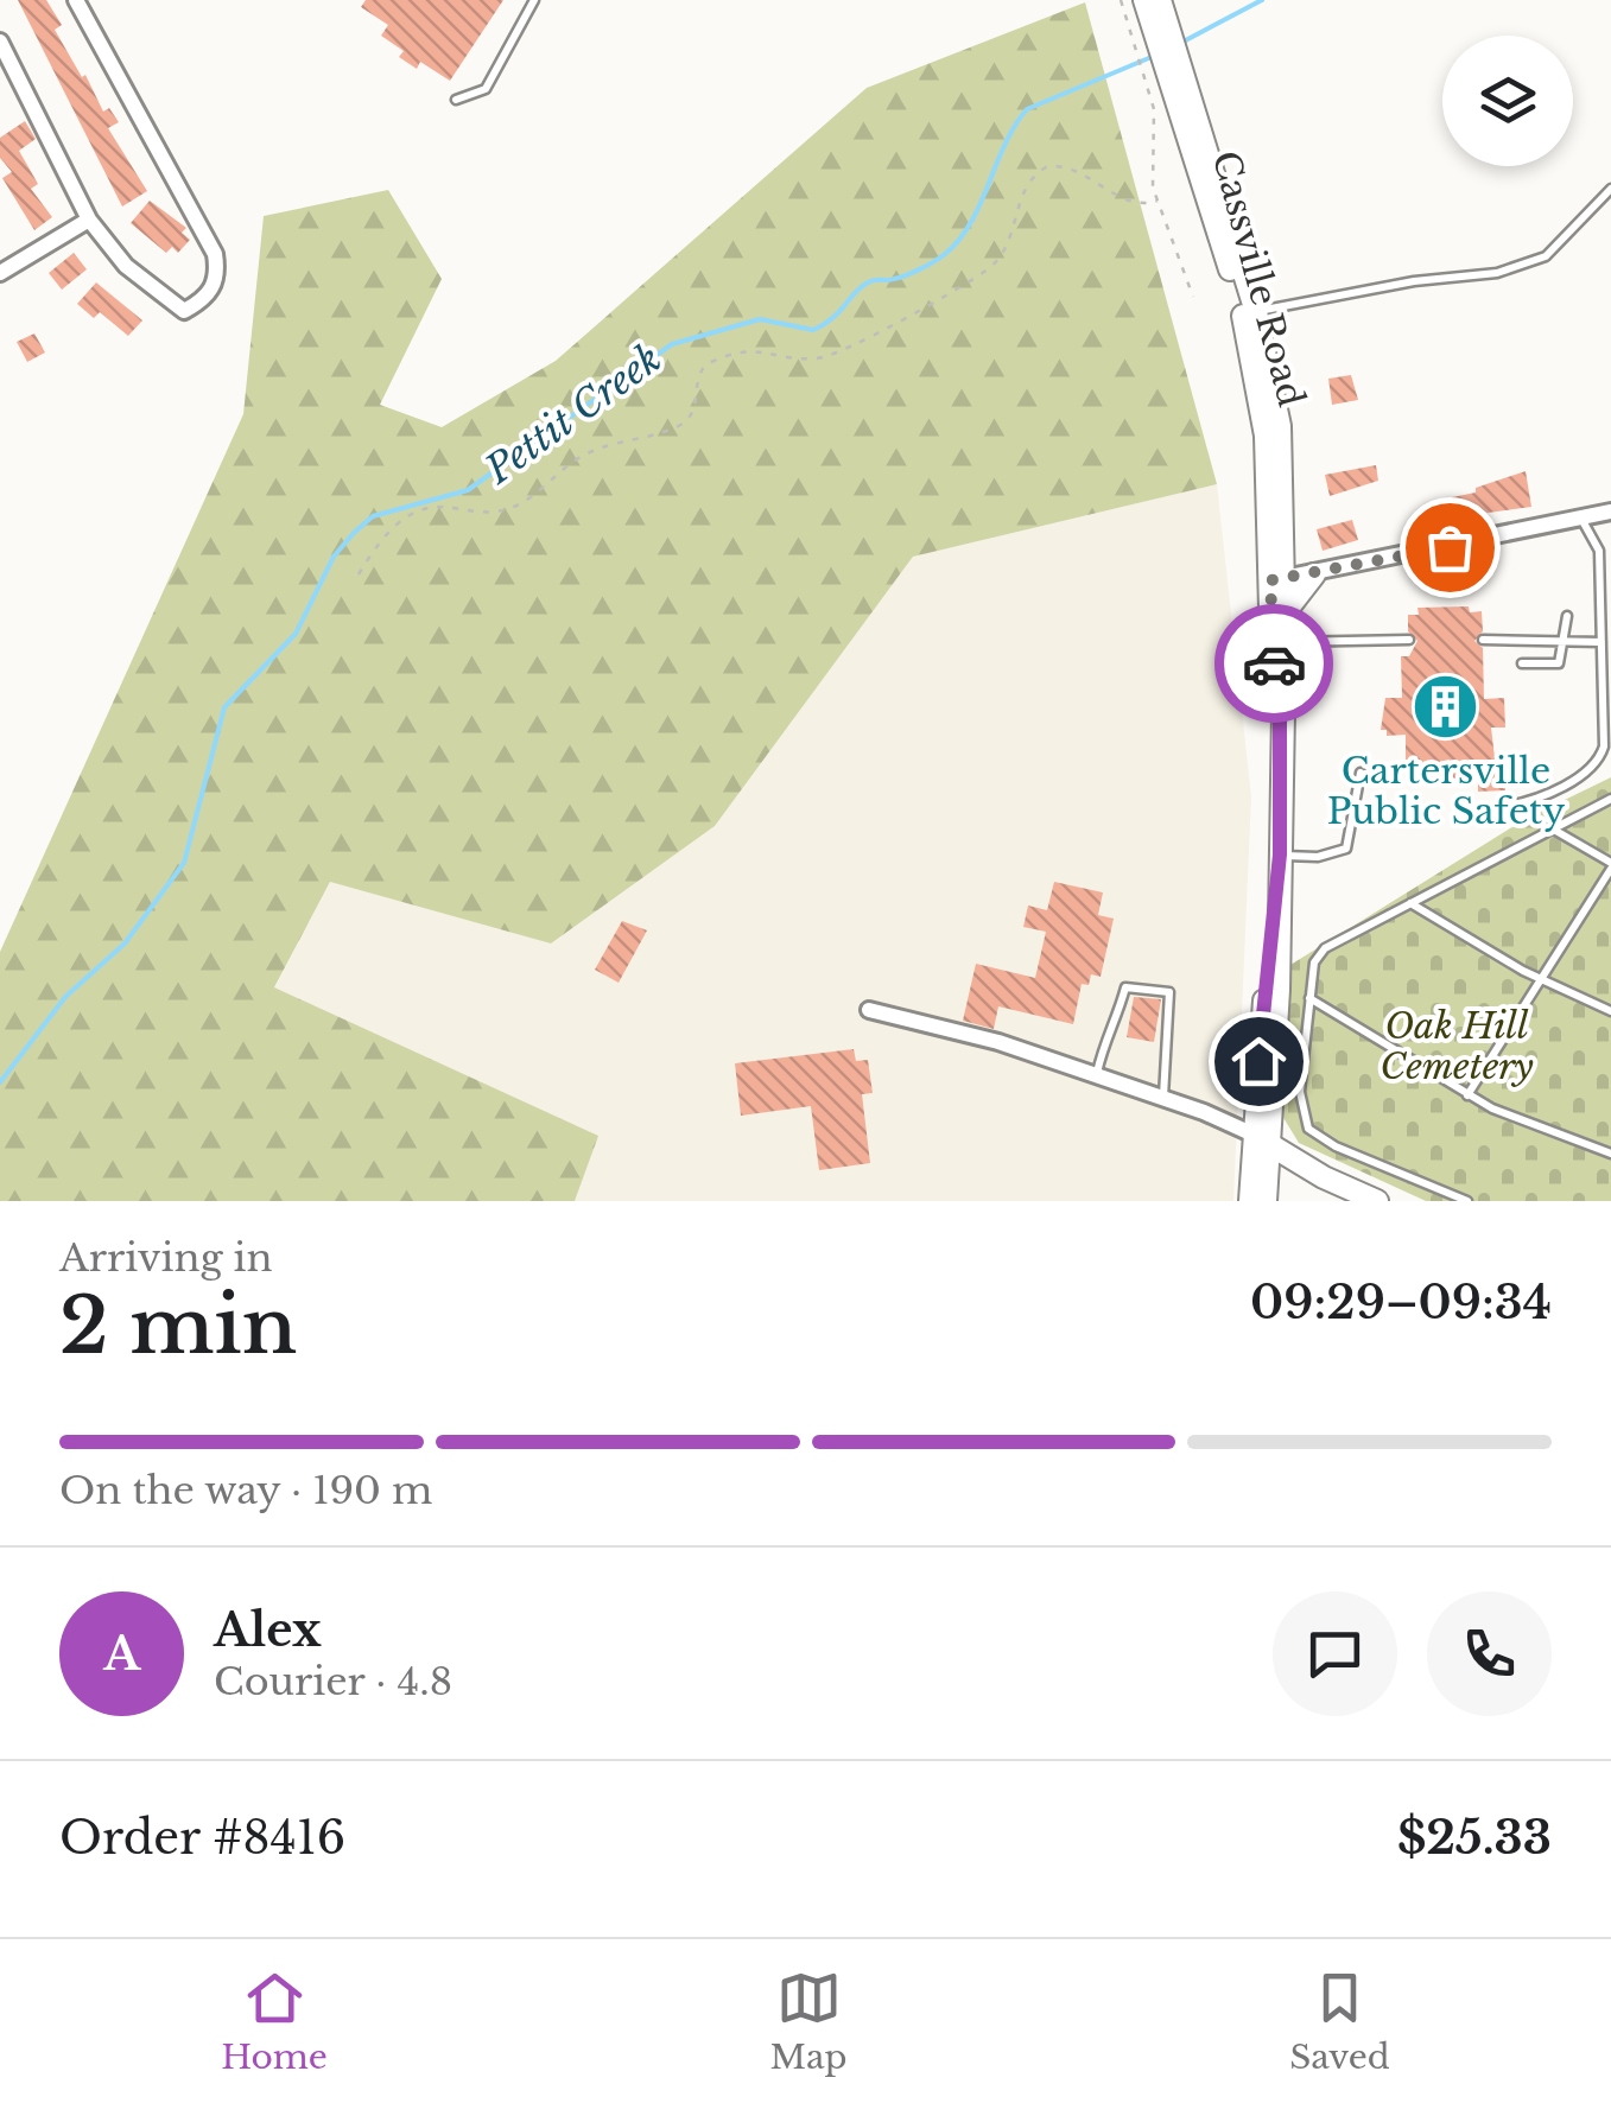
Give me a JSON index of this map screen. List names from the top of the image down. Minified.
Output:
{"streets":{"main road":["Cassville Road"]},"water":["Pettit Creek"],"parks":["Oak Hill Cemetery"],"places":{"building":["Cartersville Public Safety"]},"page":{"heading":["2 min","Arriving in","09:29–09:34"],"panel":["Alex","Courier · 4.8","Order #8416","$25.33"],"bar":"On the way · 190 m","round":"A","tabs":["Home","Map","Saved"]}}
